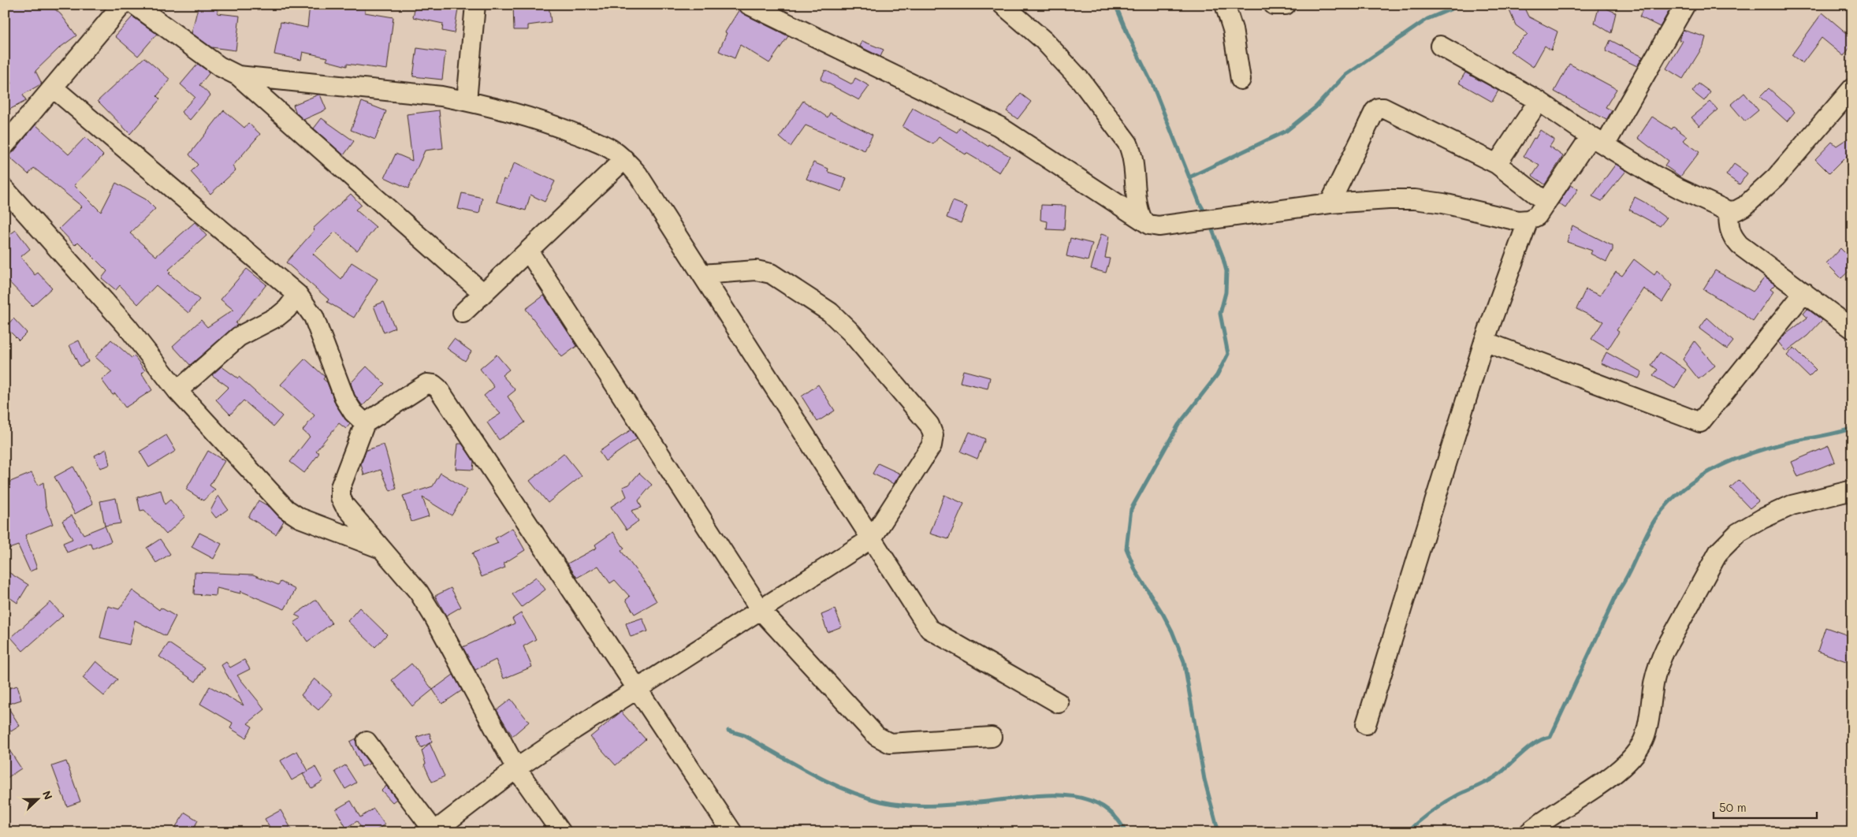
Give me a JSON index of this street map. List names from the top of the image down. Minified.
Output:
{"scale_bar":"50 m","north":"right"}
